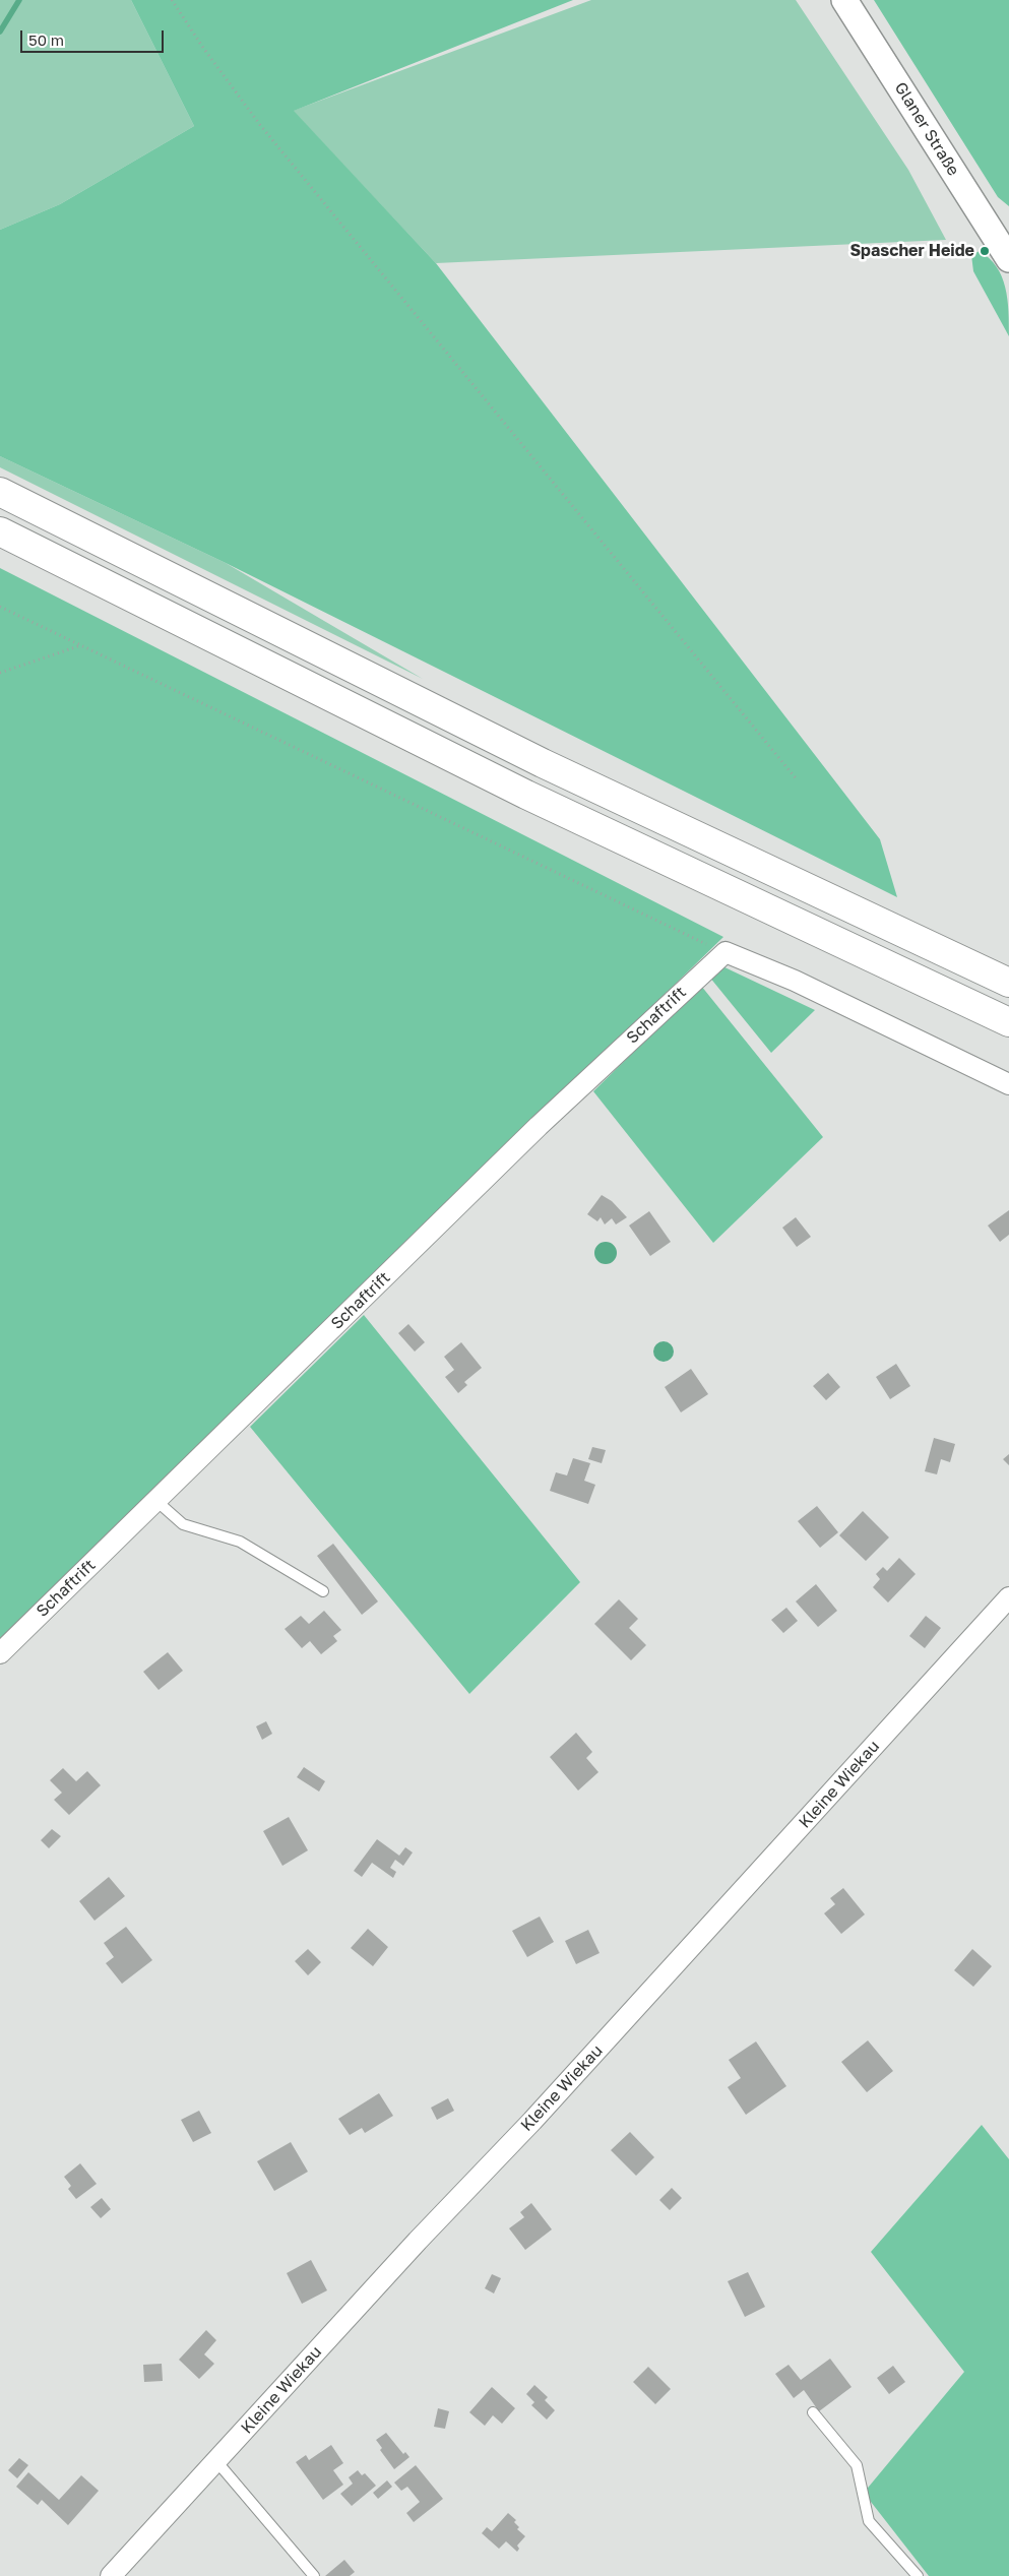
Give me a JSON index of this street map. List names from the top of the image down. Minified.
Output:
{"streets":{"street":["Glaner Straße","Schaftrift","Kleine Wiekau"]},"places":["Spascher Heide"],"scale_bar":"50 m"}
